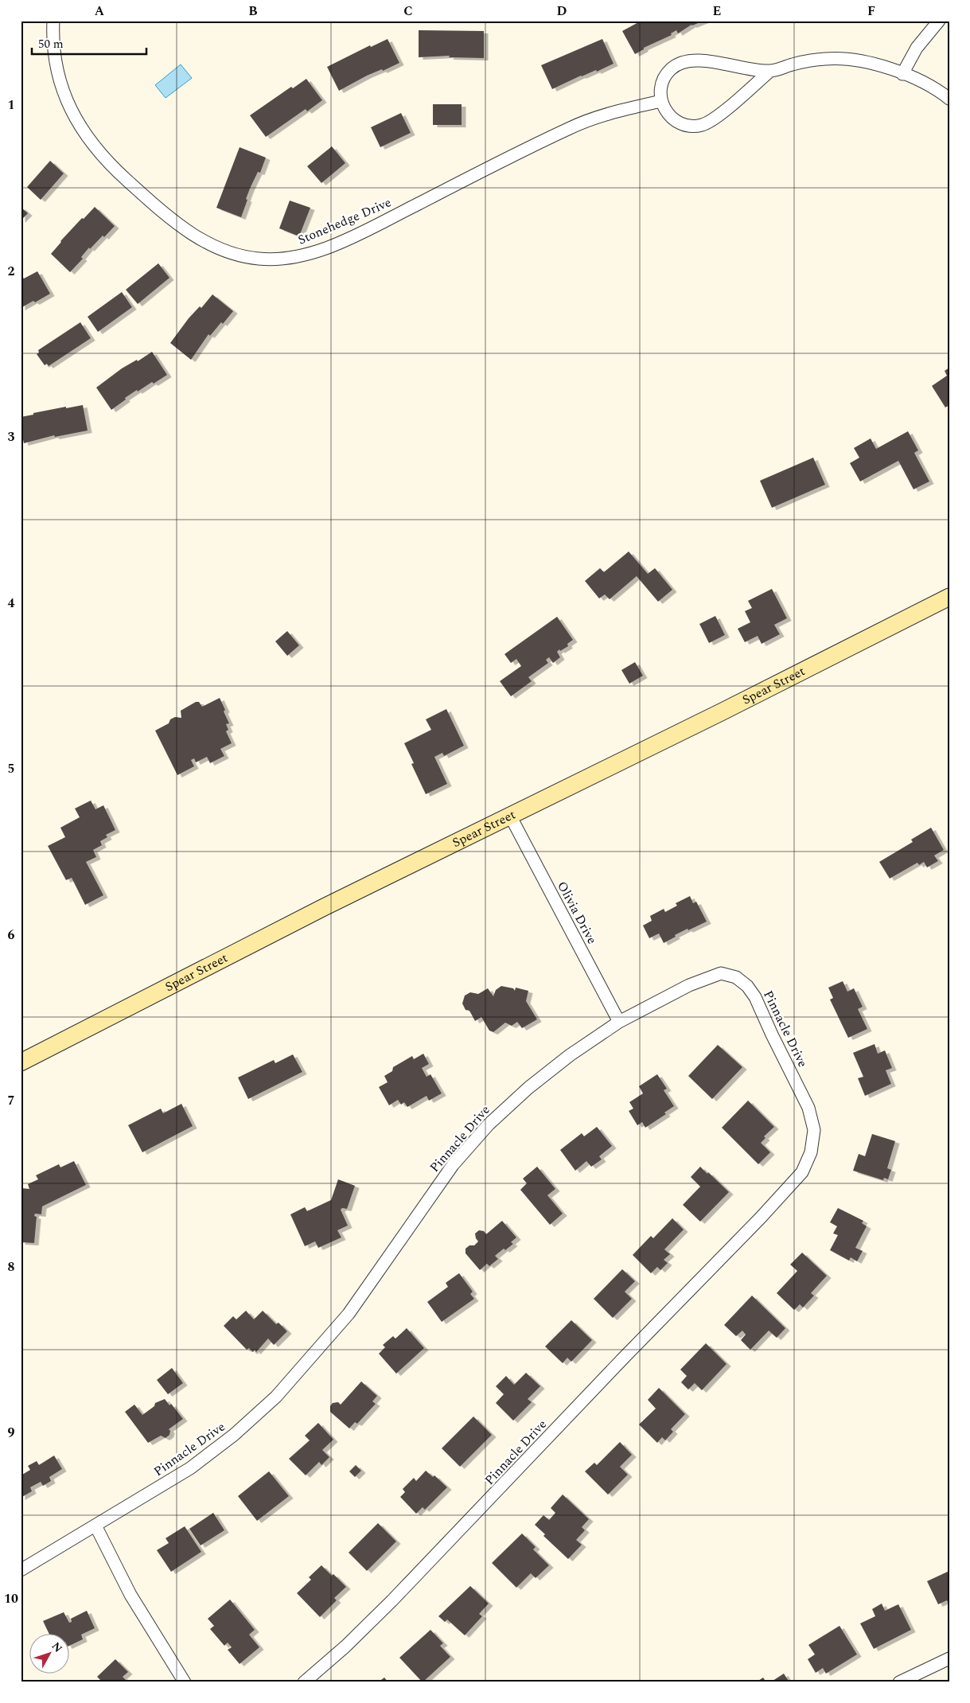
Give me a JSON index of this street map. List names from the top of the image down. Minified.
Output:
{"streets":{"main road":["Spear Street"],"street":["Stonehedge Drive","Olivia Drive","Pinnacle Drive"]},"crossings":[["Spear Street","Olivia Drive"],["Olivia Drive","Pinnacle Drive"]],"scale_bar":"50 m","north":"top right","grid":{"columns":["A","B","C","D","E","F"],"rows":["1","2","3","4","5","6","7","8","9","10"]}}
